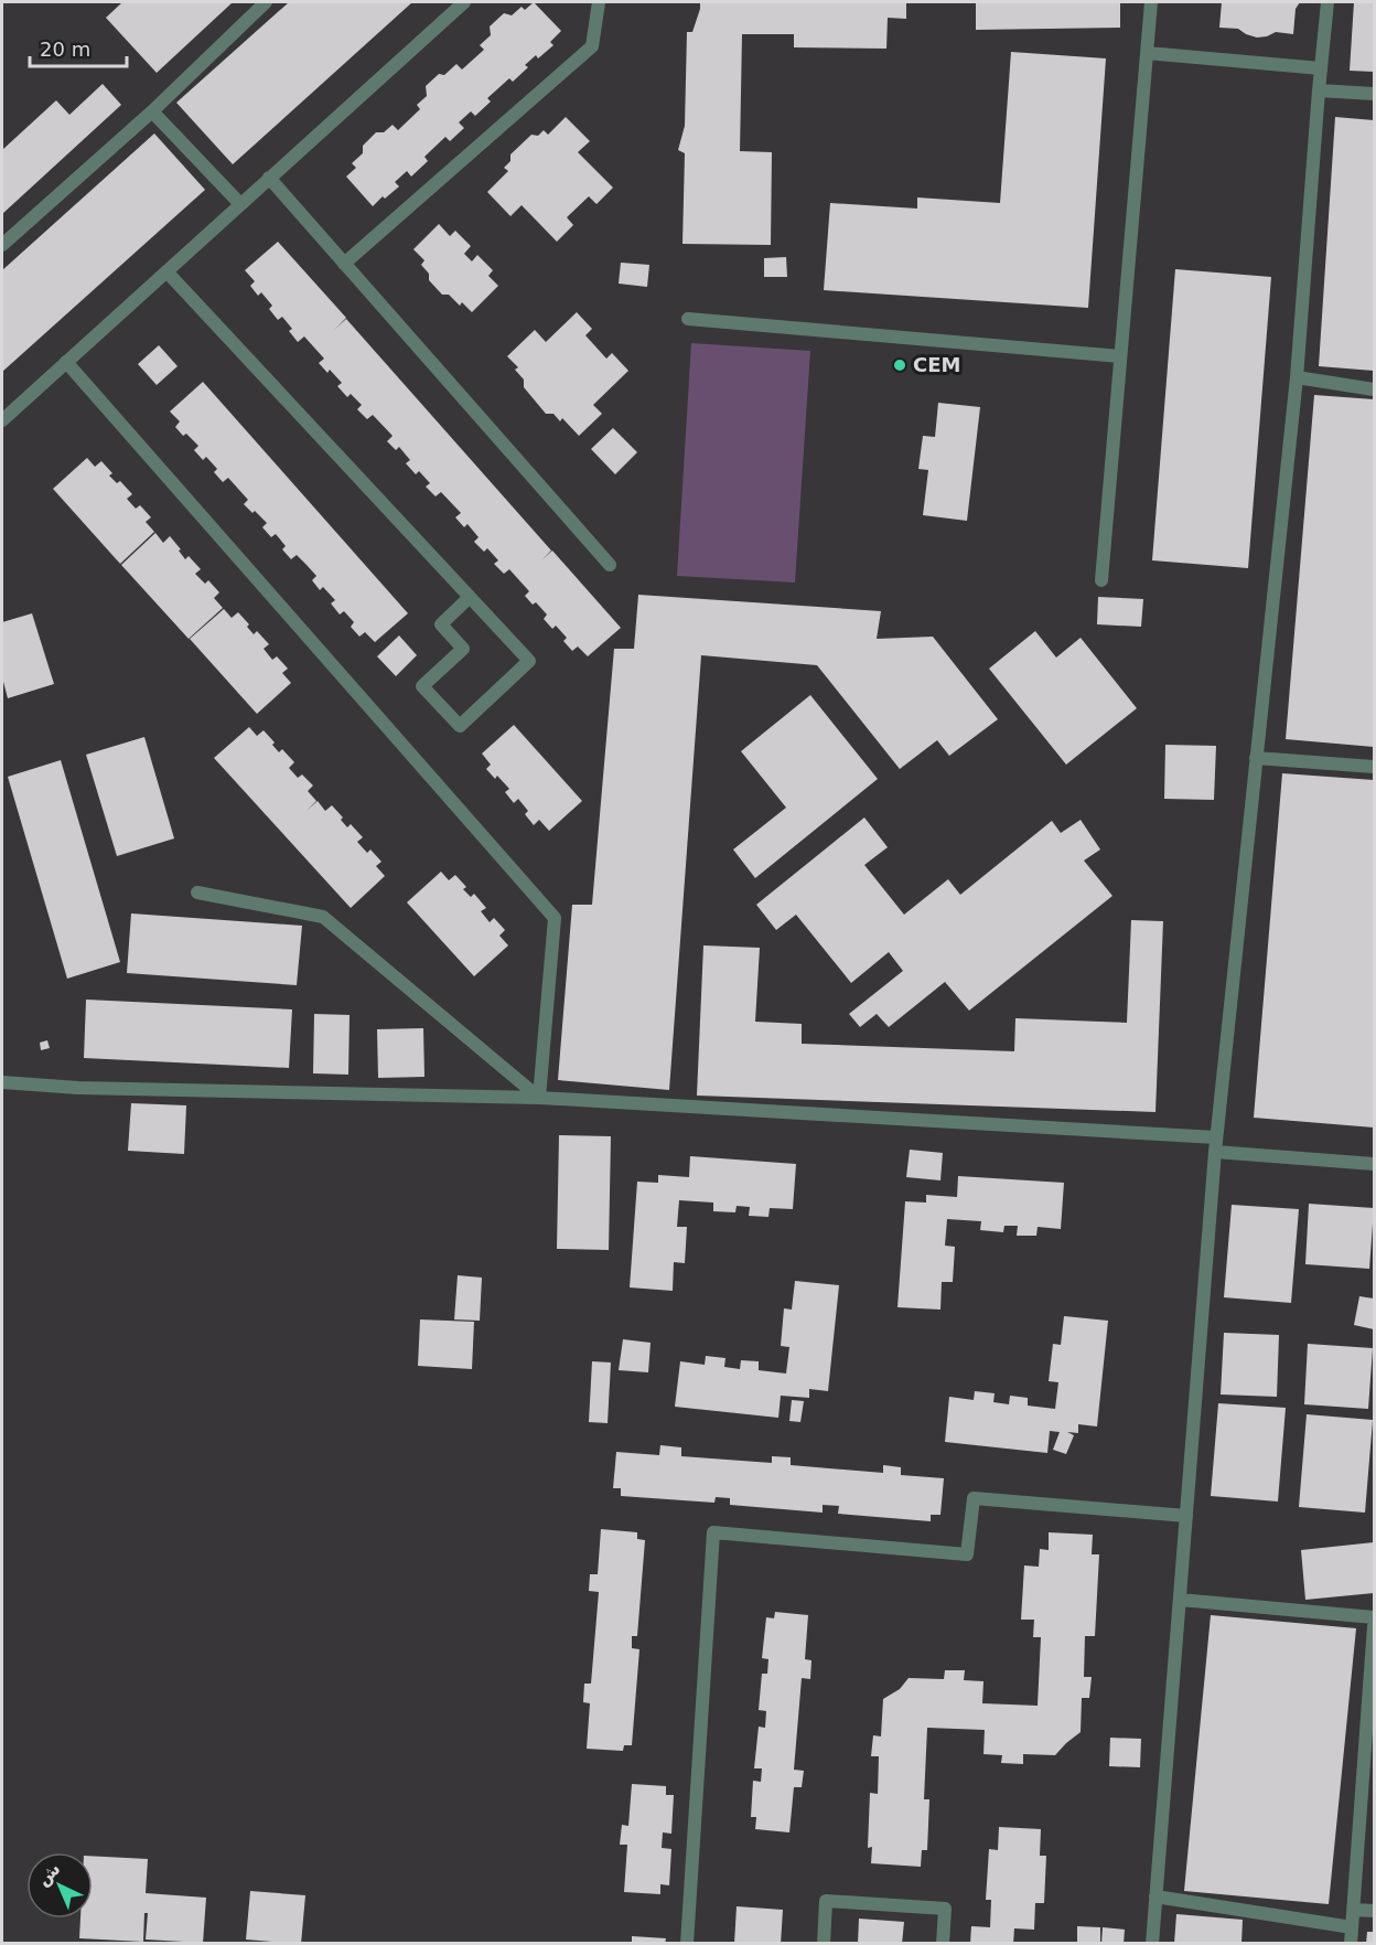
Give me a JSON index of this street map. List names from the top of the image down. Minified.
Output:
{"places":["CEM"],"scale_bar":"20 m","north":"top left"}
